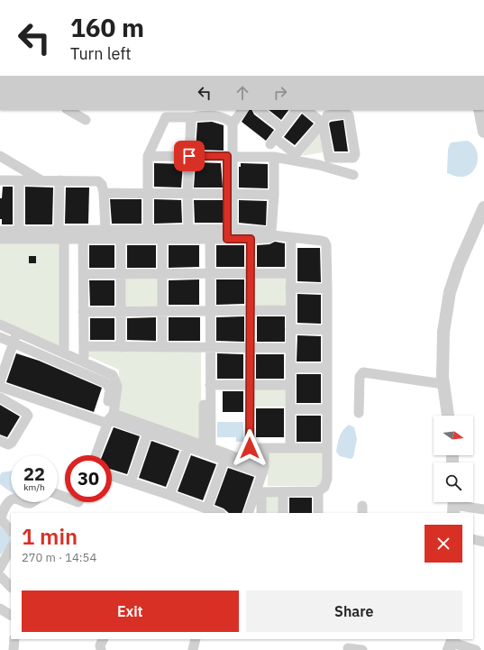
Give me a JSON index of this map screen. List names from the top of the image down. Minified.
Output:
{"north":"right","page":{"turn":["160 m","Turn left"],"speed":"22 km/h","limit":"30","heading":["1 min","270 m · 14:54"],"buttons":["Exit","Share"]}}
